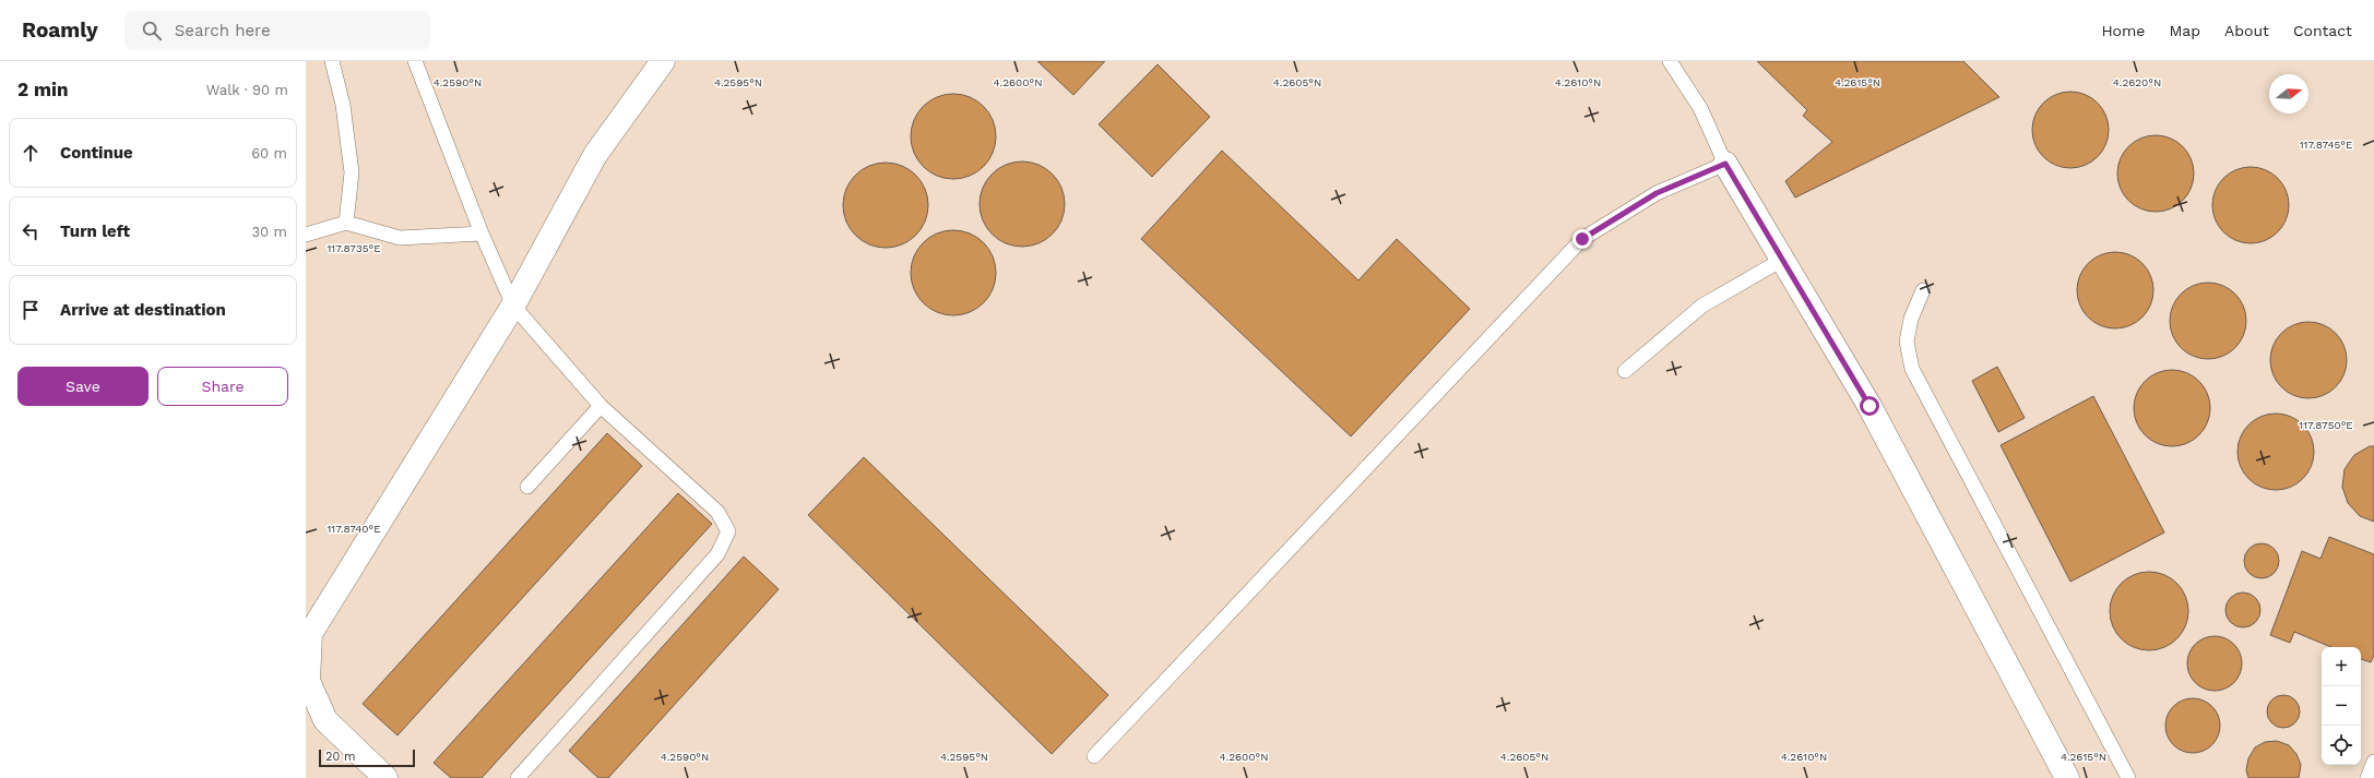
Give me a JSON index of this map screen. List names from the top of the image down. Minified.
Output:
{"scale_bar":"20 m","north":"right","page":{"header":"Roamly","search":"Search here","nav":["Home","Map","About","Contact"],"heading":["2 min","Walk · 90 m"],"list":[["Continue","60 m"],["Turn left","30 m"],"Arrive at destination"],"buttons":["Save","Share"],"map_buttons":["+","−"],"scale":"20 m"},"coordinates":["4.2590°N","4.2595°N","4.2600°N","4.2605°N","4.2610°N","4.2615°N","4.2620°N","117.8745°E","117.8735°E","117.8750°E","117.8740°E"]}
